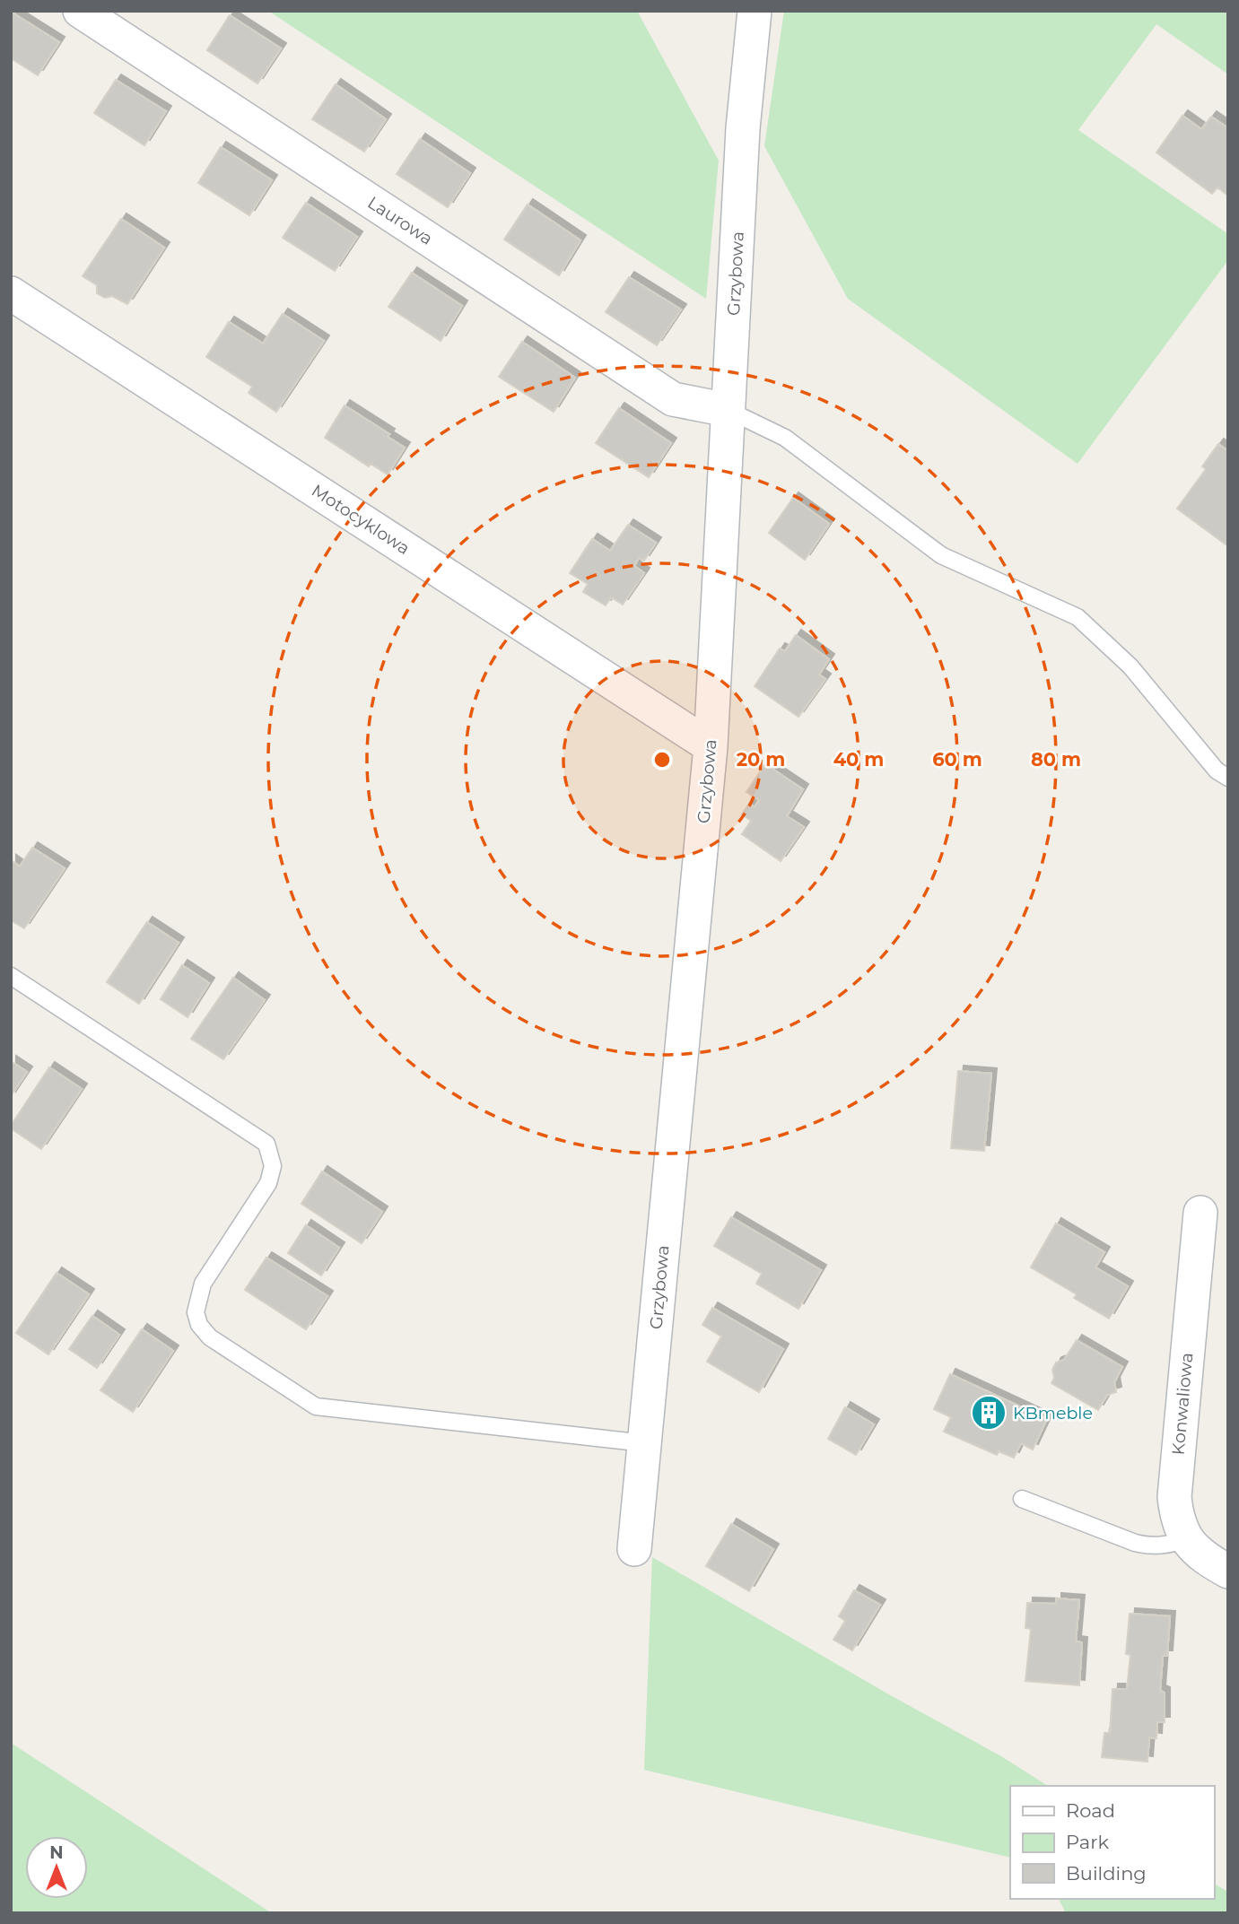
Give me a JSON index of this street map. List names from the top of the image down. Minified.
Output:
{"streets":{"street":["Laurowa","Grzybowa","Motocyklowa","Konwaliowa"]},"crossings":[["Laurowa","Grzybowa"],["Grzybowa","Motocyklowa"]],"places":{"building":["KBmeble"]},"legend":["Road","Park","Building"],"north":"top","rings":["20 m","40 m","60 m","80 m"]}
